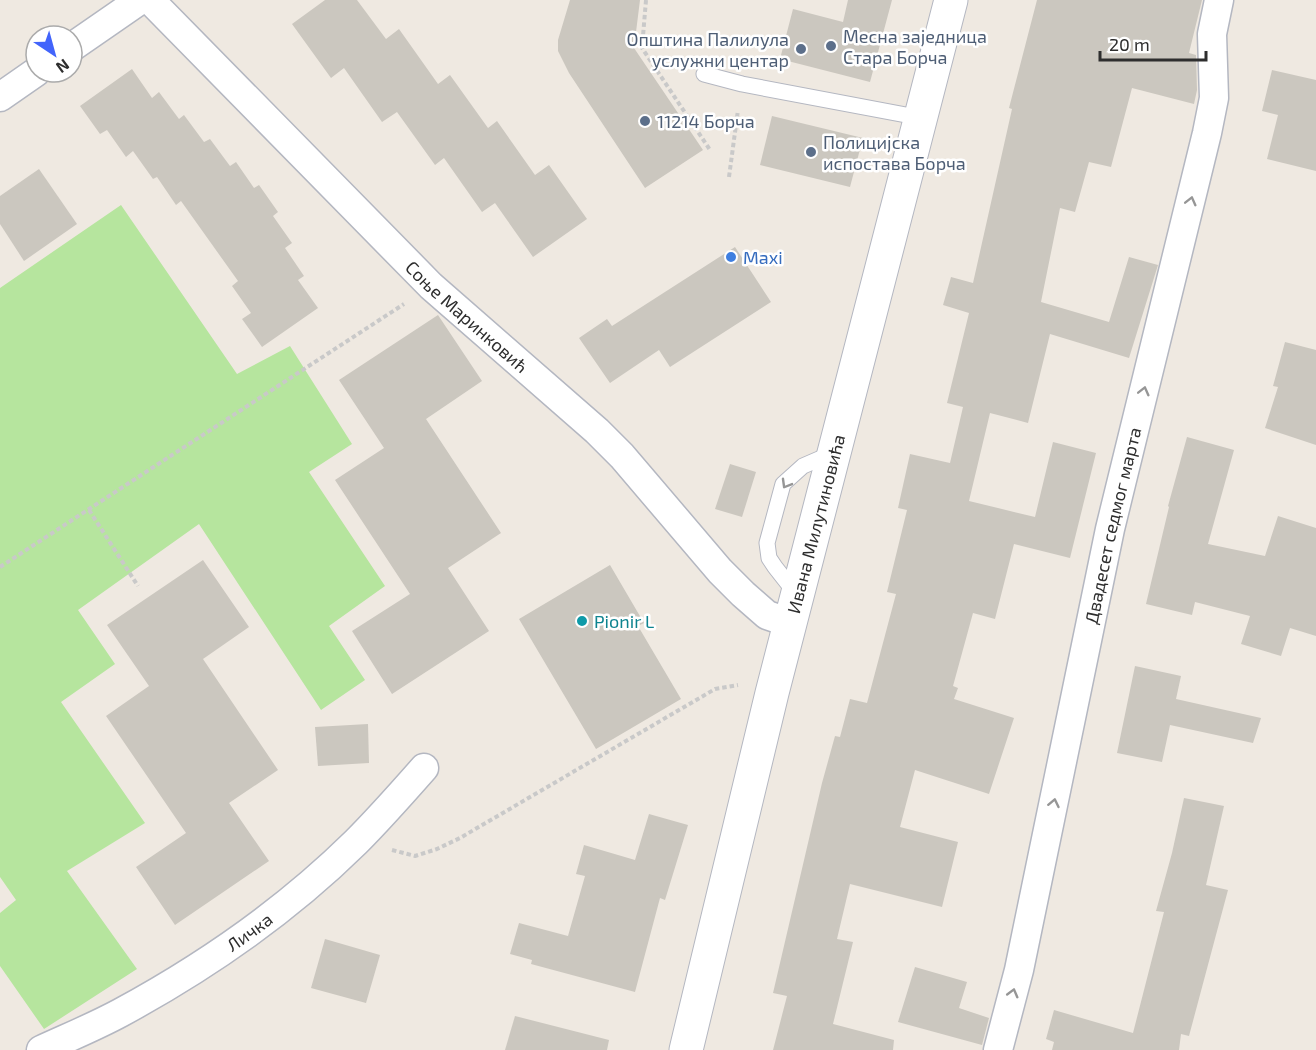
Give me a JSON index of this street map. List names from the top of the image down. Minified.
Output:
{"streets":{"street":["Соње Маринковић","Ивана Милутиновића","Двадесет седмог марта","Личка"]},"crossings":[["Соње Маринковић","Ивана Милутиновића"]],"one_way":["Двадесет седмог марта"],"places":["Месна заједница Стара Борча","Општина Палилула услужни центар","11214 Борча","Полицијска испостава Борча","Maxi","Pionir L"],"scale_bar":"20 m","north":"bottom right"}
